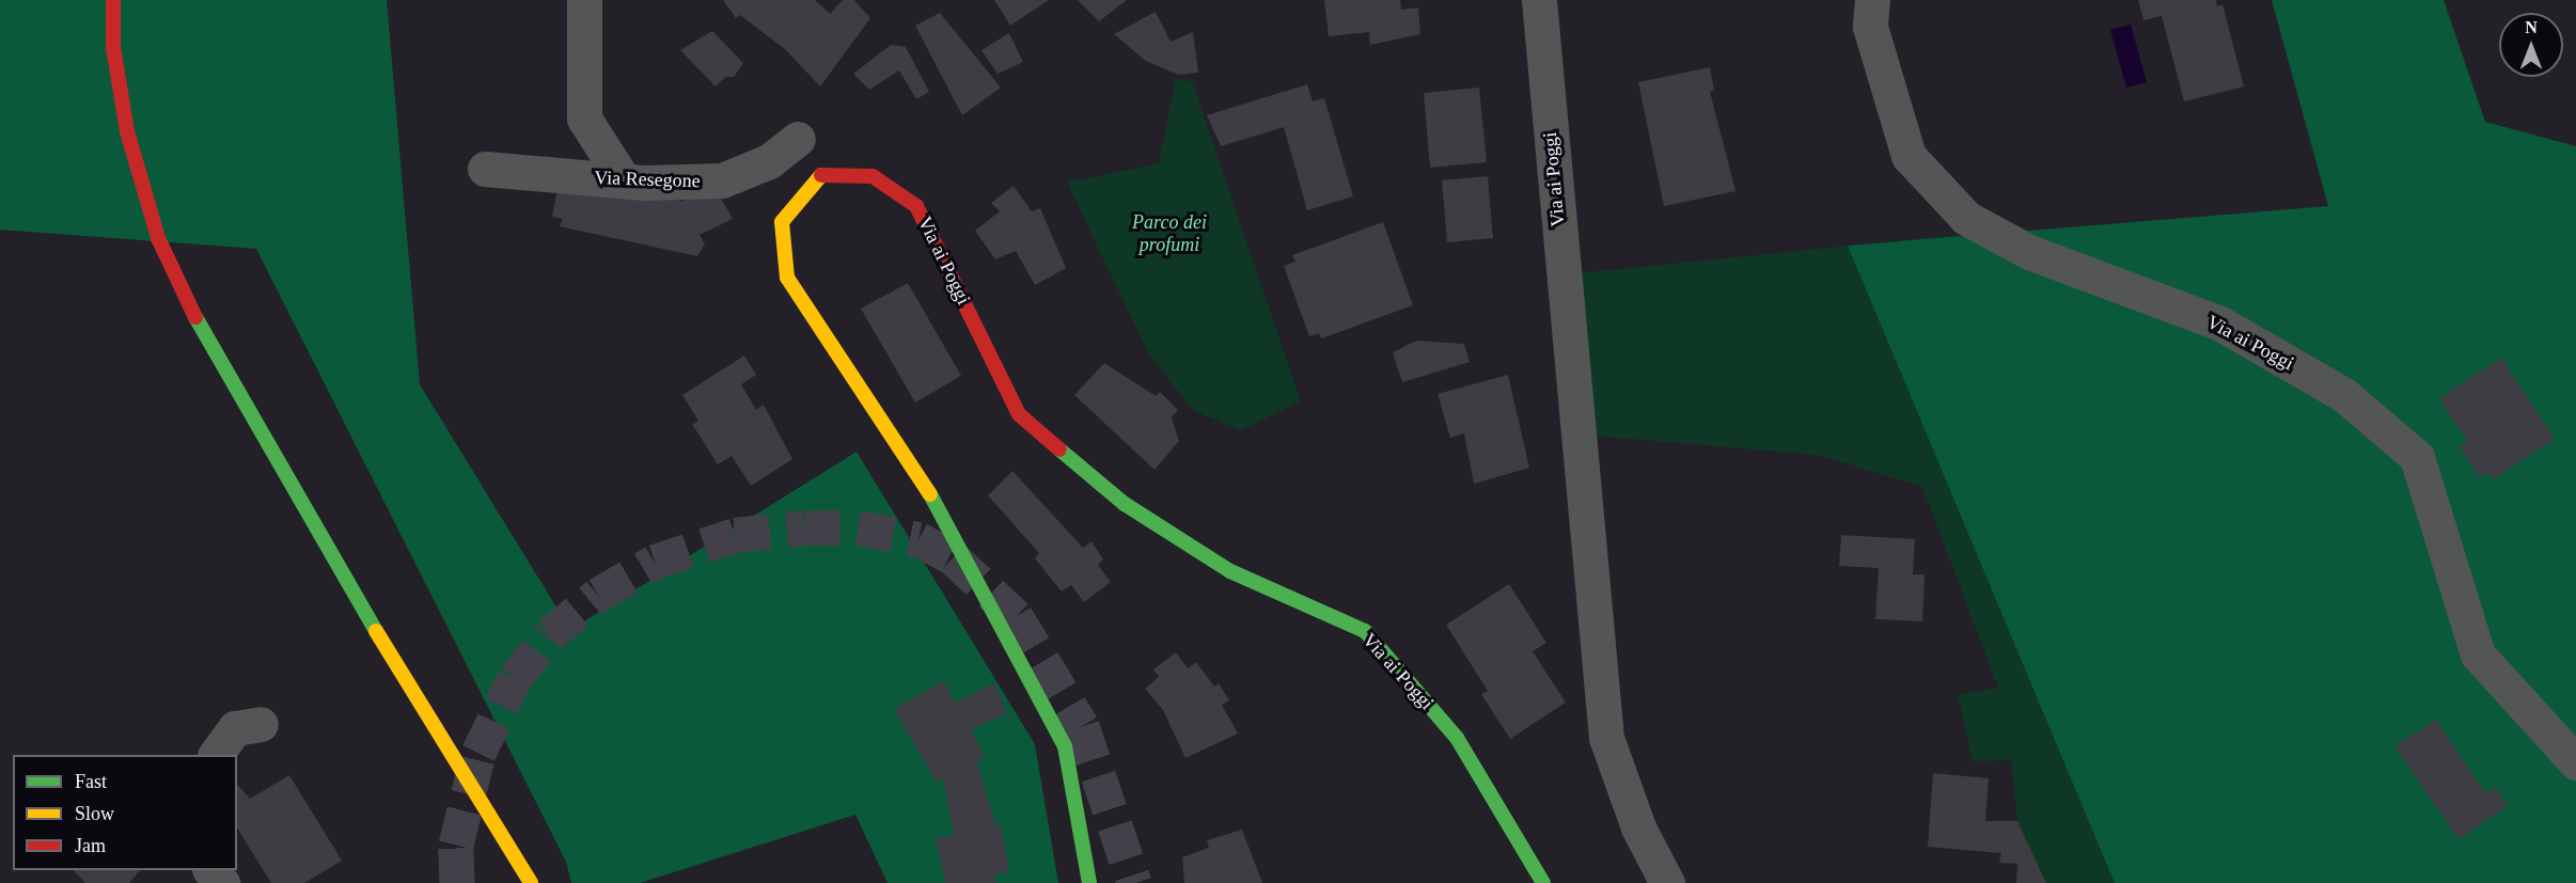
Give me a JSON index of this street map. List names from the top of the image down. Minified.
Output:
{"streets":{"main road":["Via ai Poggi"],"street":["Via Resegone"]},"parks":["Parco dei profumi"],"legend":["Fast","Slow","Jam"],"north":"top"}
